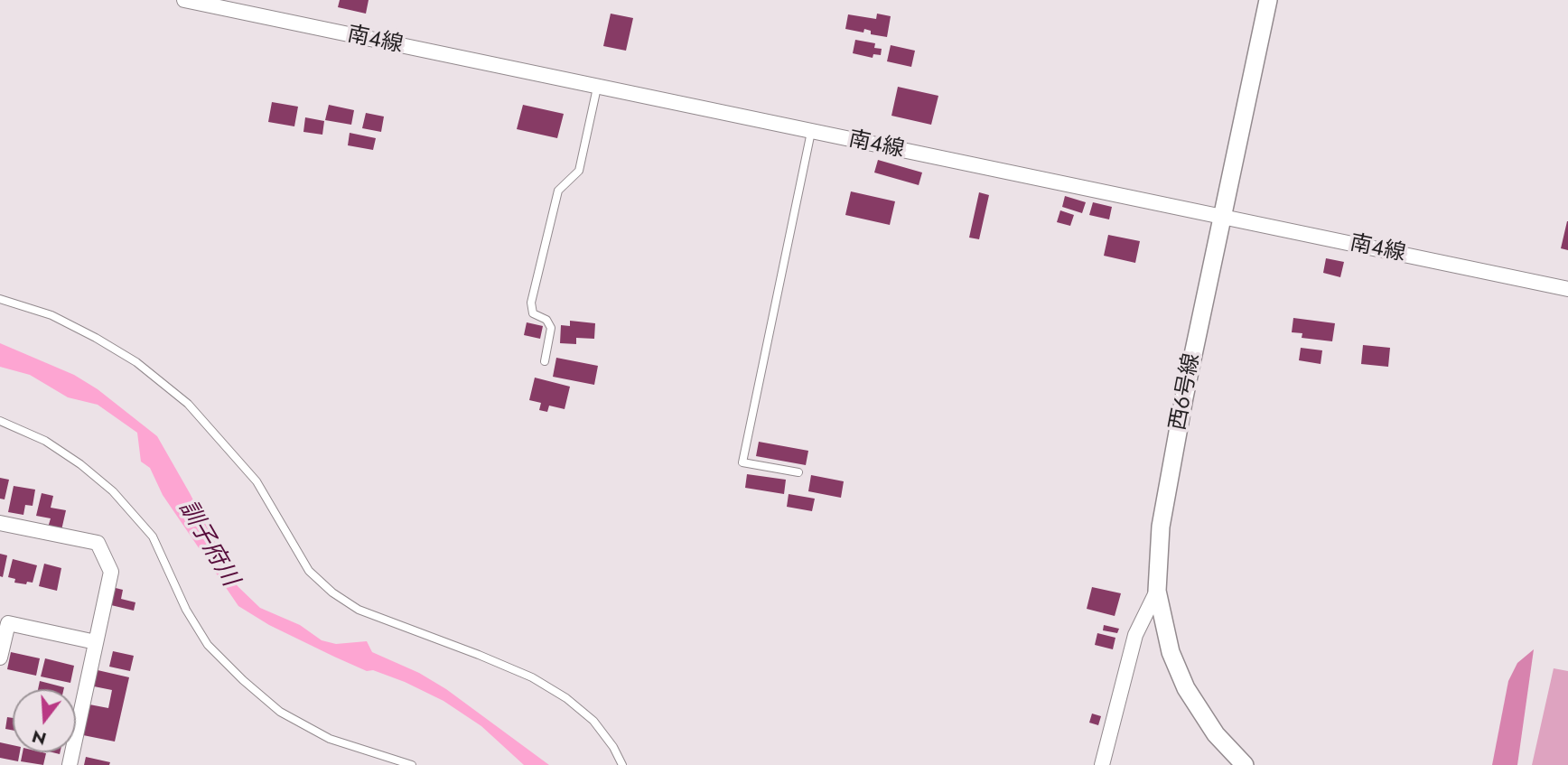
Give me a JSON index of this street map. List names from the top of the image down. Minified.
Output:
{"streets":{"street":["南4線","西6号線"]},"crossings":[["南4線","西6号線"]],"water":["訓子府川"],"north":"bottom"}
